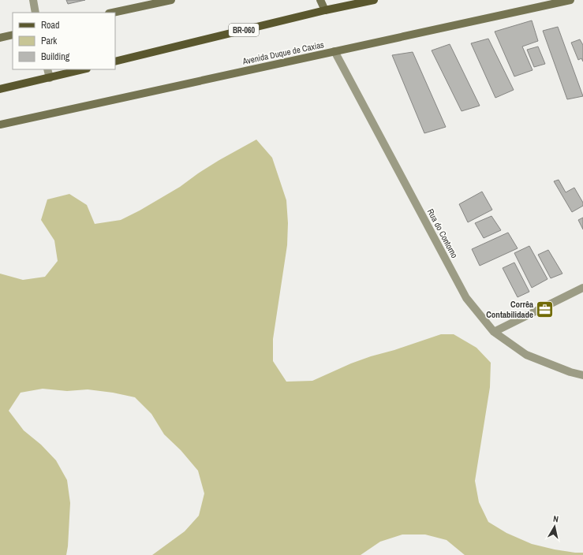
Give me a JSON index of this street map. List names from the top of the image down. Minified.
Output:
{"streets":{"main road":["BR-060"],"street":["Avenida Duque de Caxias","Rua do Contorno"]},"crossings":[["Avenida Duque de Caxias","Rua do Contorno"]],"places":{"office":["Corrêa Contabilidade"]},"legend":["Road","Park","Building"],"north":"top"}
